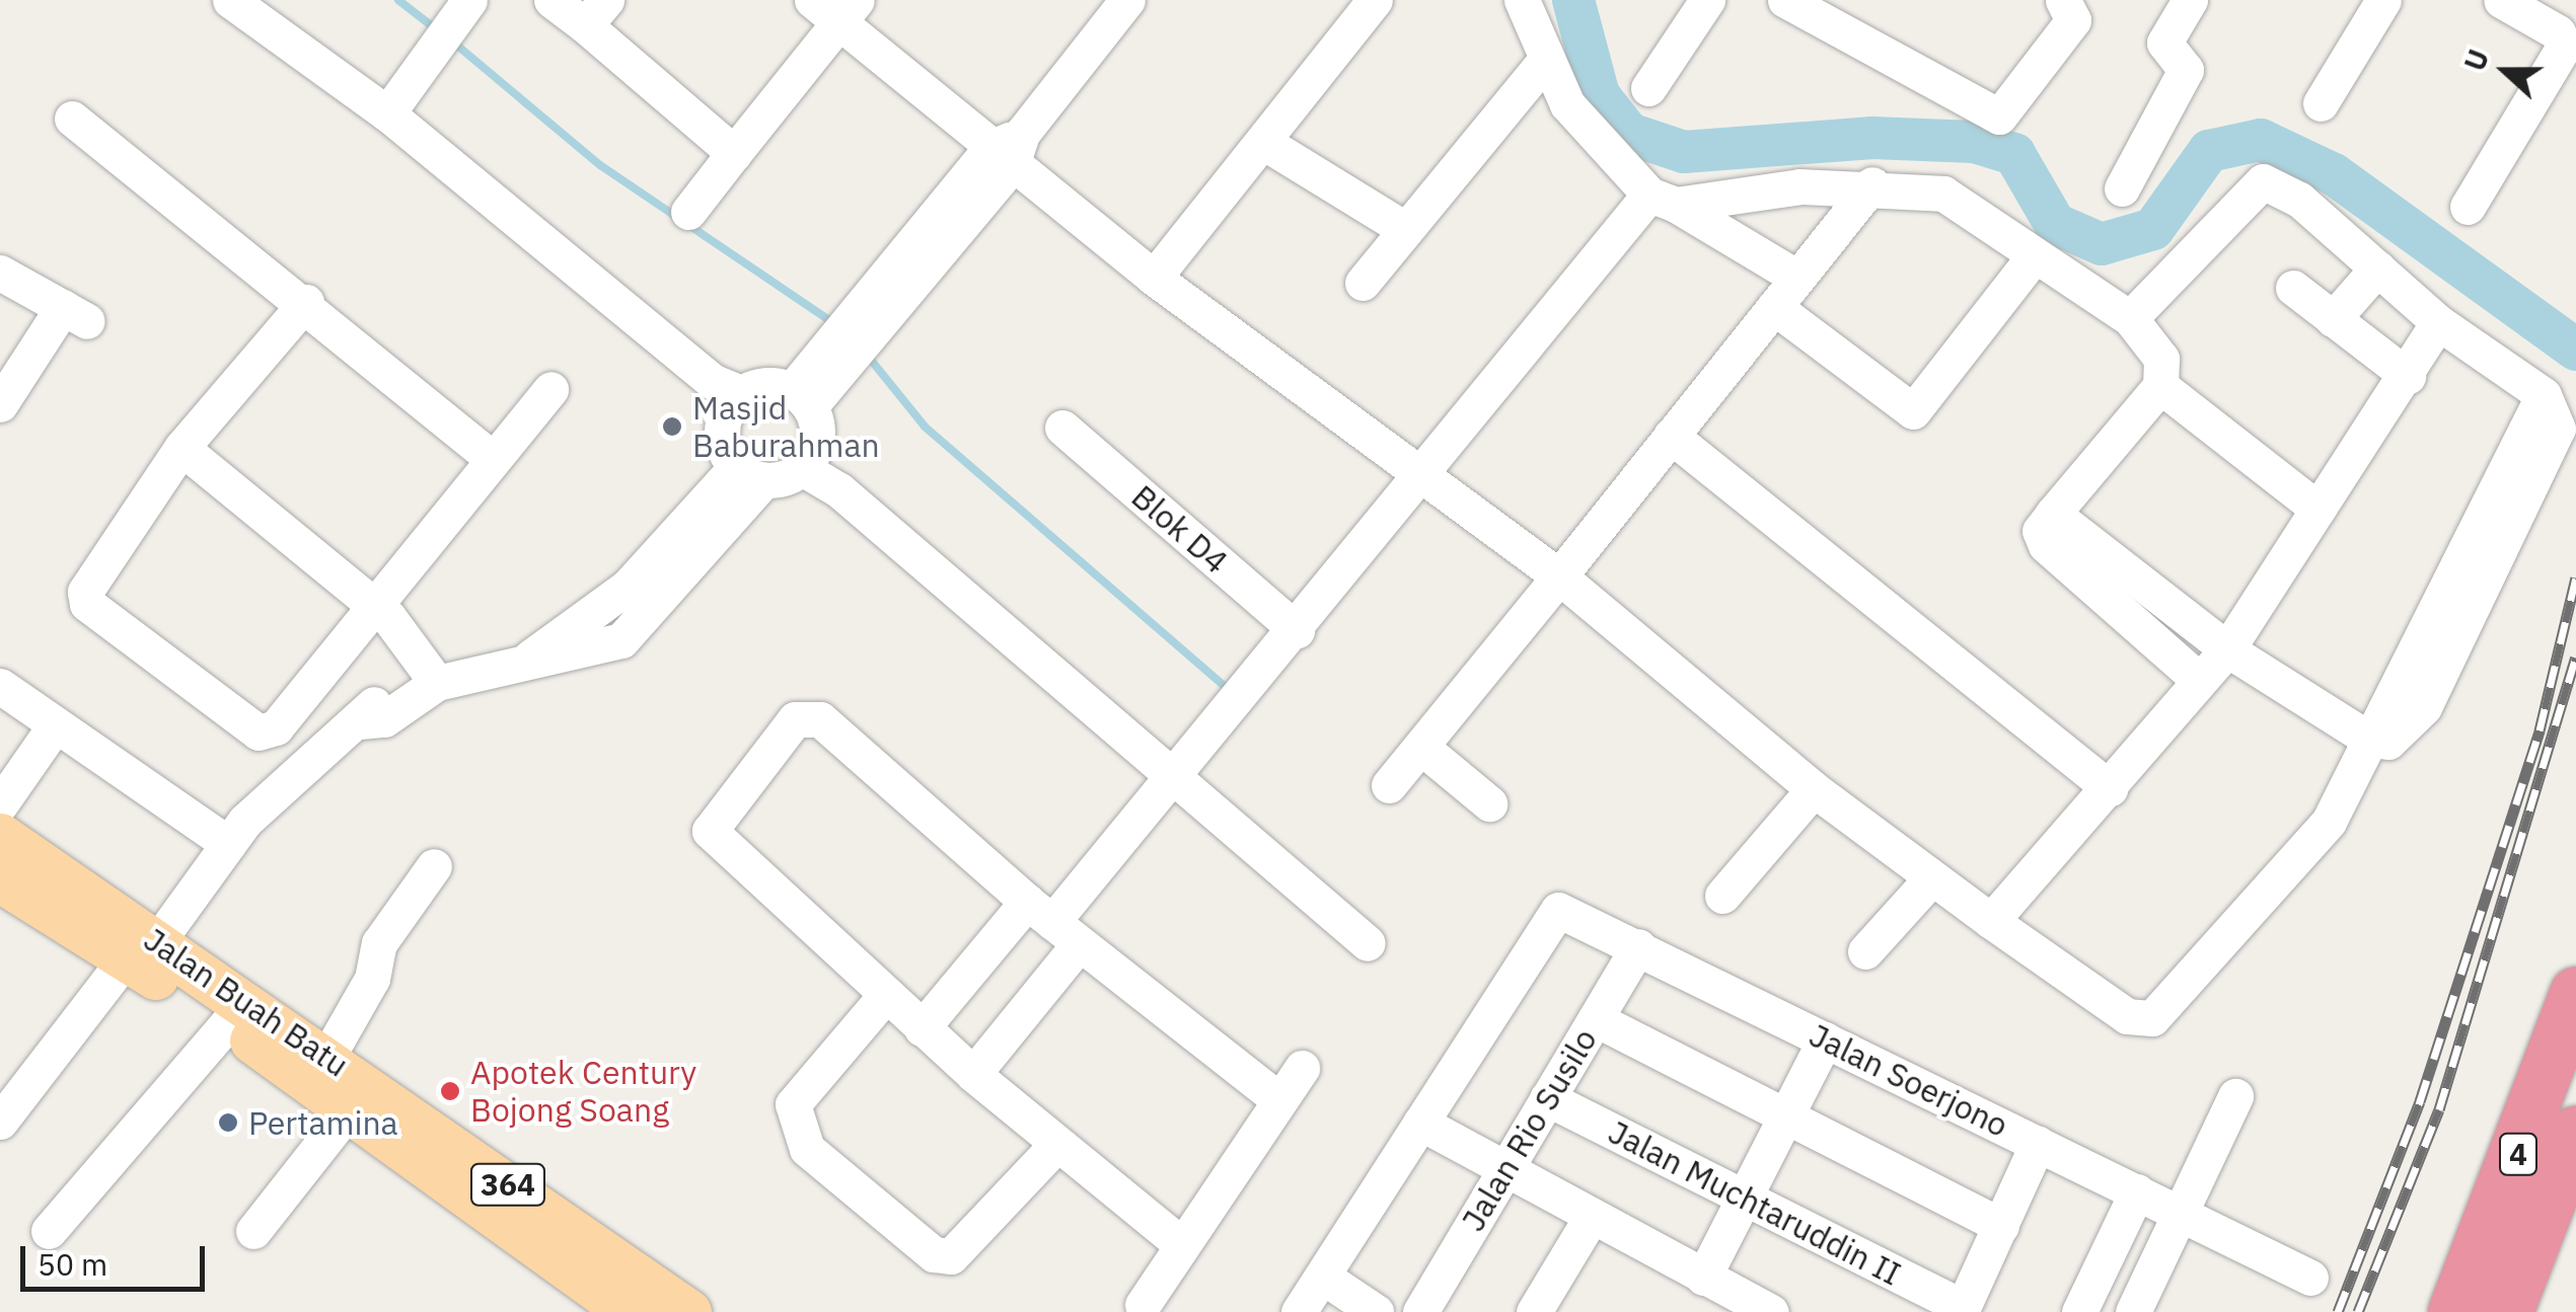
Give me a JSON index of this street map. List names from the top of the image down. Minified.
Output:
{"streets":{"highway":["4"],"main road":["Jalan Buah Batu","364"],"street":["Blok D4","Jalan Soerjono","Jalan Rio Susilo","Jalan Muchtaruddin II"]},"crossings":[["Jalan Soerjono","Jalan Rio Susilo"],["Jalan Rio Susilo","Jalan Muchtaruddin II"]],"places":["Masjid Baburahman","Apotek Century Bojong Soang","Pertamina"],"scale_bar":"50 m","north":"left"}
